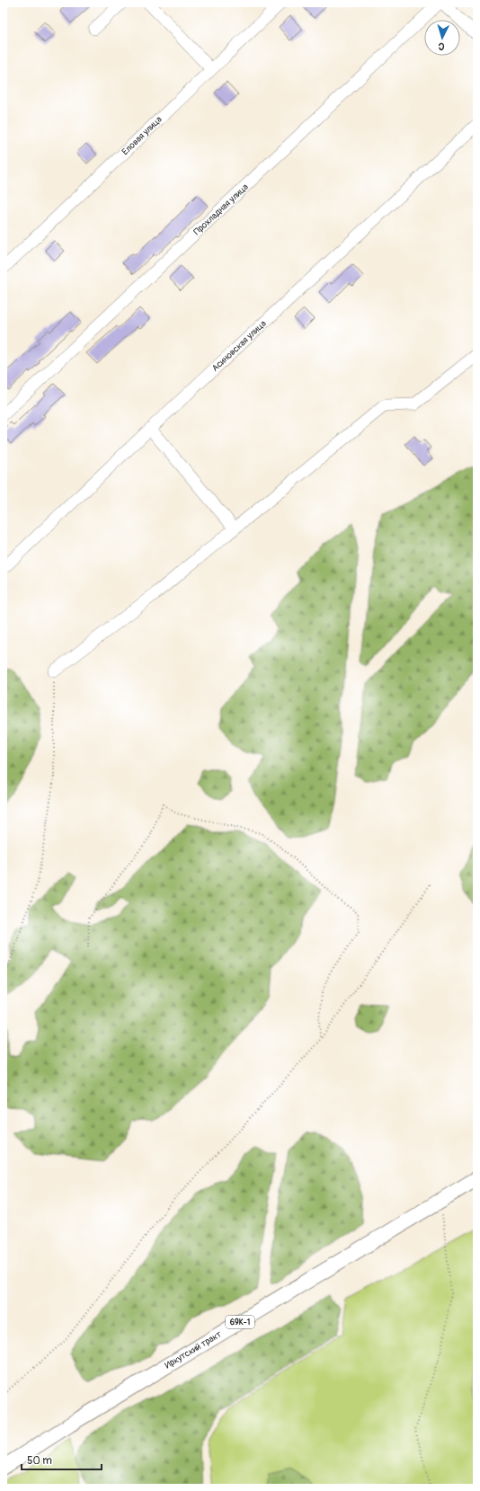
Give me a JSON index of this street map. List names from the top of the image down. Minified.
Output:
{"streets":{"main road":["69К-1","Иркутский тракт"],"street":["Еловая улица","Прохладная улица","Асиновская улица"]},"scale_bar":"50 m","north":"bottom"}
